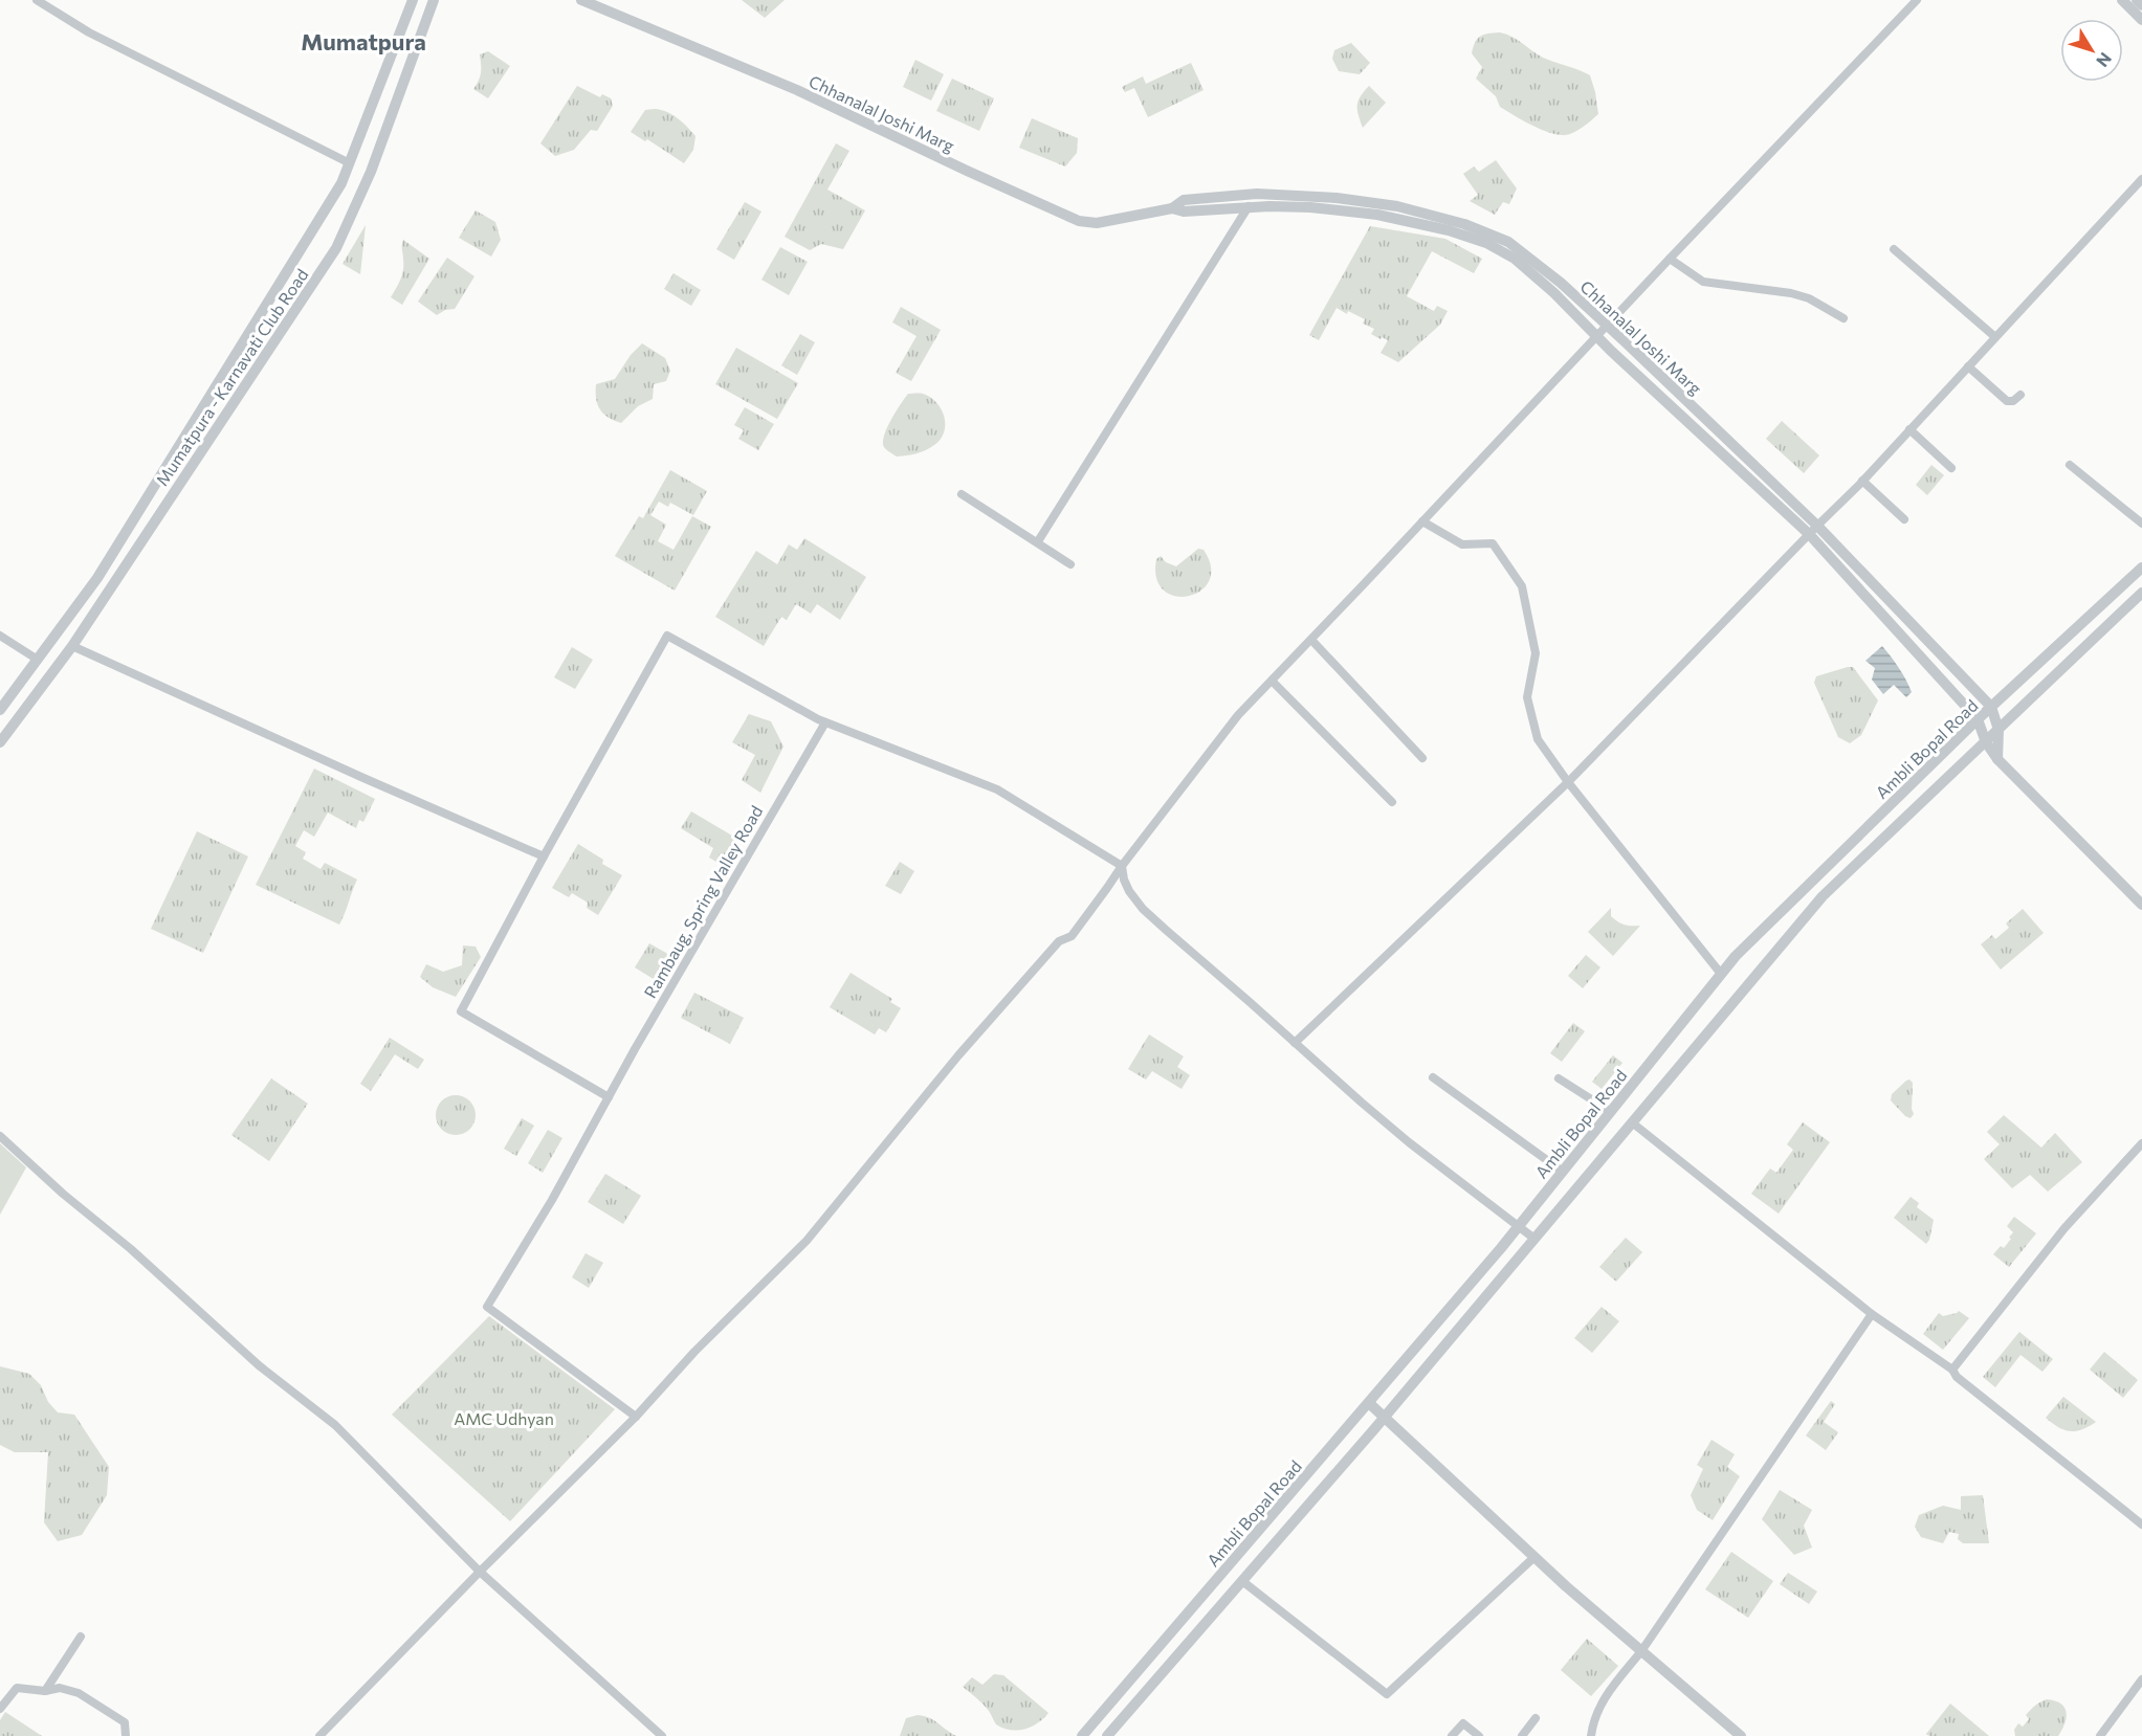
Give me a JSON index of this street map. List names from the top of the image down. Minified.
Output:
{"streets":{"street":["Chhanalal Joshi Marg","Mumatpura - Karnavati Club Road","Ambli Bopal Road","Rambaug, Spring Valley Road"]},"crossings":[["Chhanalal Joshi Marg","Ambli Bopal Road"]],"districts":["Mumatpura"],"parks":["AMC Udhyan"],"north":"bottom right"}
